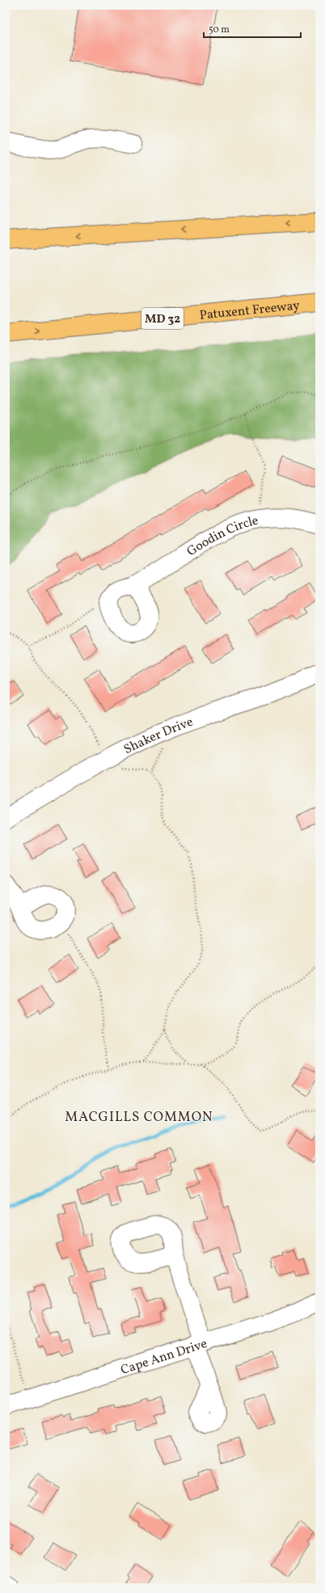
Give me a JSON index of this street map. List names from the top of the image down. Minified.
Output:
{"streets":{"highway":["Patuxent Freeway","MD 32"],"street":["Goodin Circle","Shaker Drive","Cape Ann Drive"]},"districts":["MACGILLS COMMON"],"scale_bar":"50 m"}
